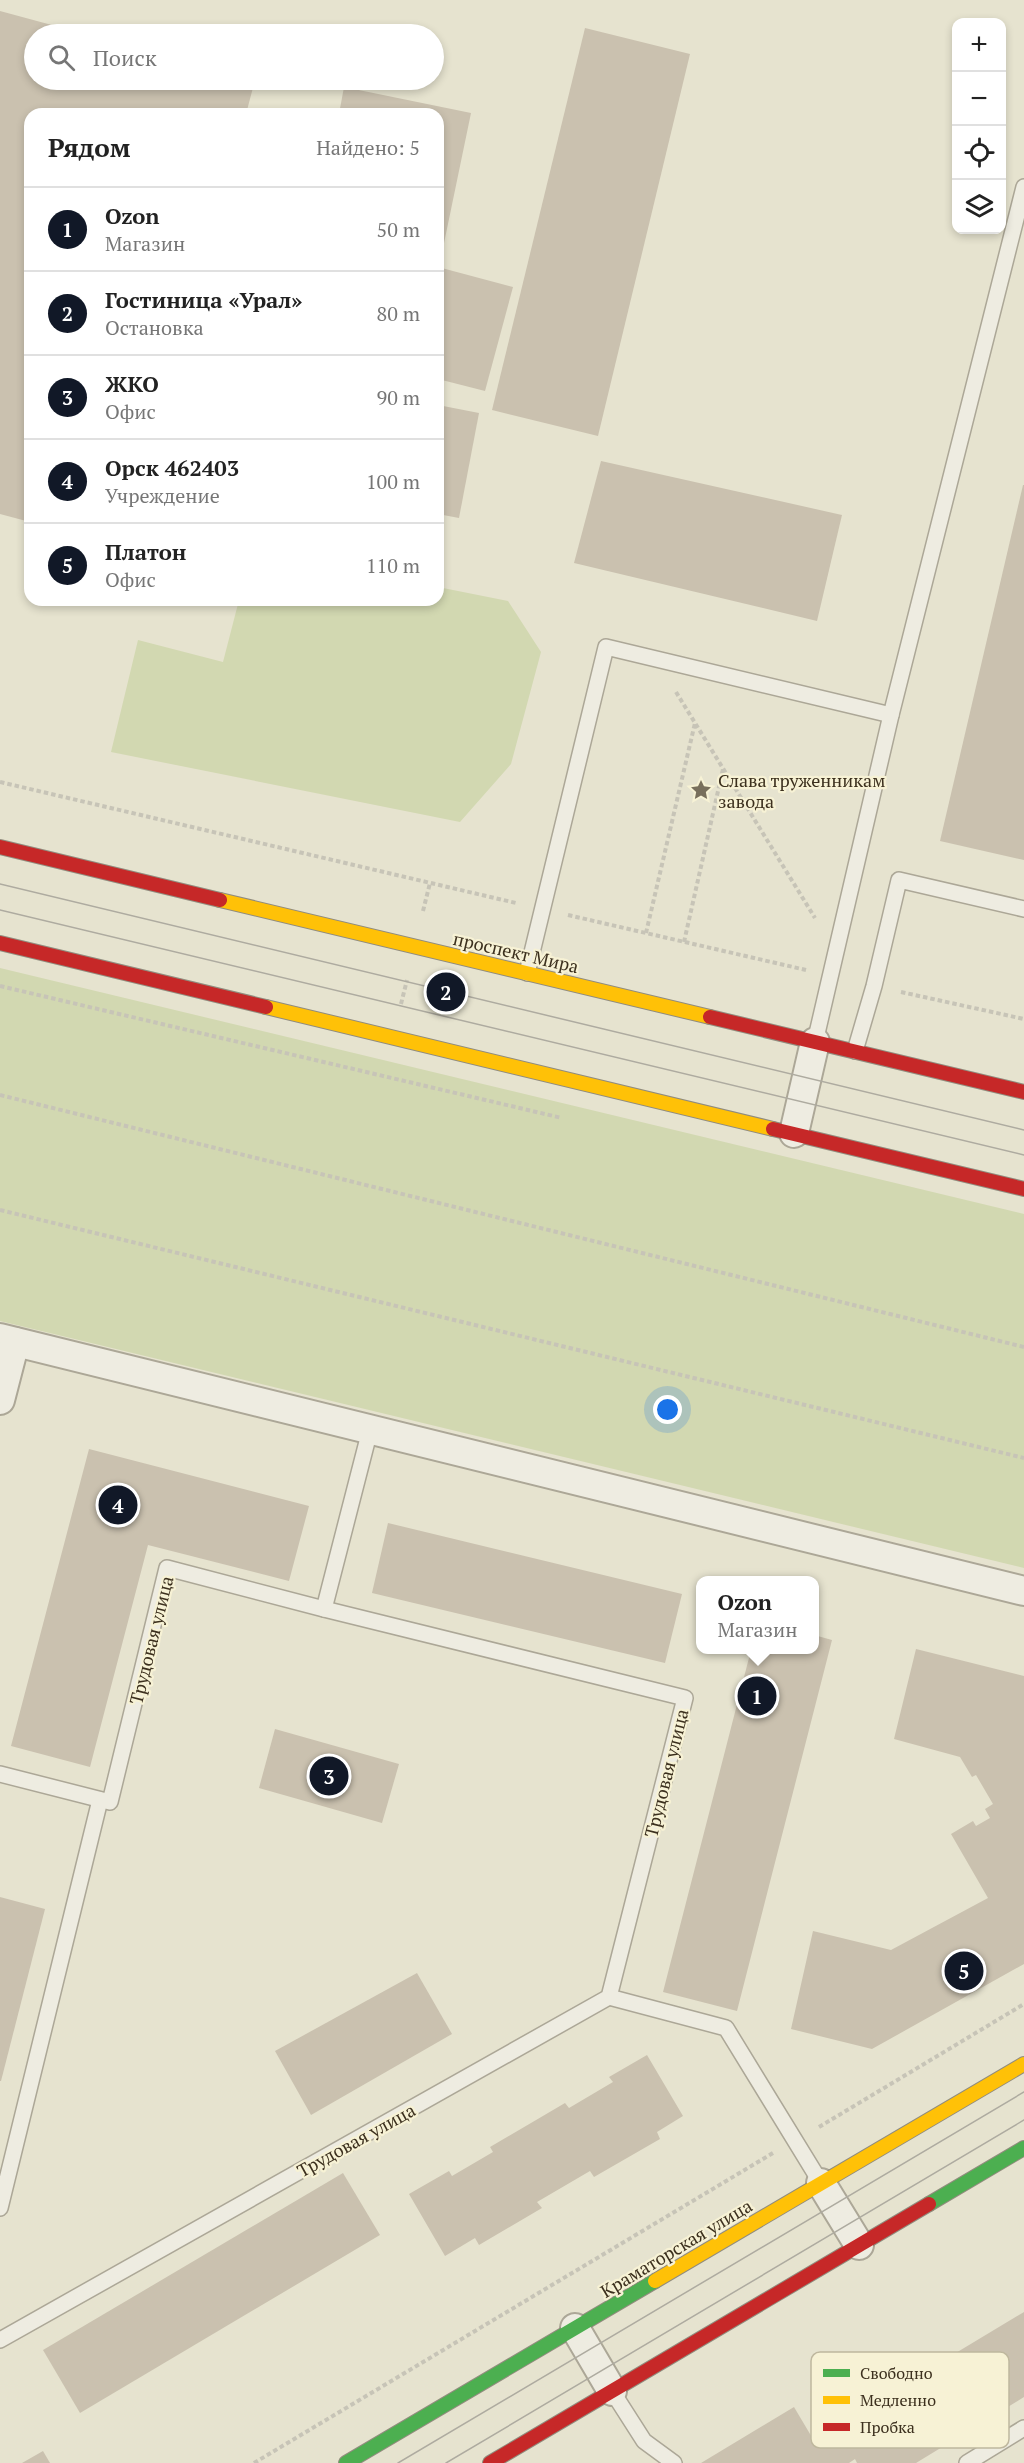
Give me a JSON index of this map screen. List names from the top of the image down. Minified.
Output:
{"streets":{"main road":["проспект Мира","Краматорская улица"],"lane":["Трудовая улица"]},"places":{"place":["Слава труженникам завода"]},"legend":["Свободно","Медленно","Пробка"],"page":{"map_buttons":["+","−"],"search":"Поиск","heading":["Рядом","Найдено: 5"],"list":[{"mark":"1","name":"Ozon","note":"Магазин","value":"50 m"},{"mark":"2","name":"Гостиница «Урал»","note":"Остановка","value":"80 m"},{"mark":"3","name":"ЖКО","note":"Офис","value":"90 m"},{"mark":"4","name":"Орск 462403","note":"Учреждение","value":"100 m"},{"mark":"5","name":"Платон","note":"Офис","value":"110 m"}],"pins":["2","4","1","3","5"],"popup":["Ozon","Магазин"]}}
